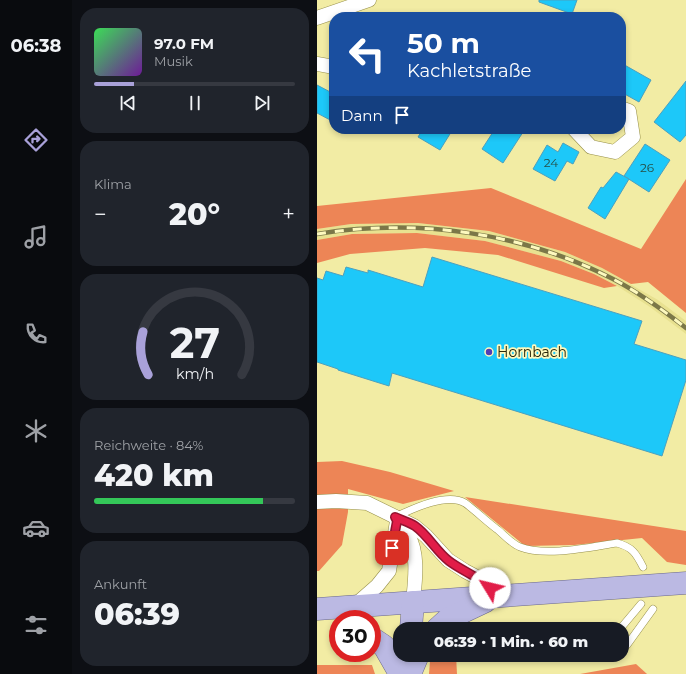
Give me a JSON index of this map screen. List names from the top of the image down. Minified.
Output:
{"places":["Hornbach"],"house_numbers":["24","26"],"page":{"tabs":"06:38","turn":["50 m","Kachletstraße"],"song":["97.0 FM","Musik"],"then":"Dann","tile":["Klima",["Reichweite · 84%","420 km"],["Ankunft","06:39"]],"heat":["−","20°","+"],"limit":"30","trip":"06:39 · 1 Min. · 60 m","gauge":["27","km/h"]}}
